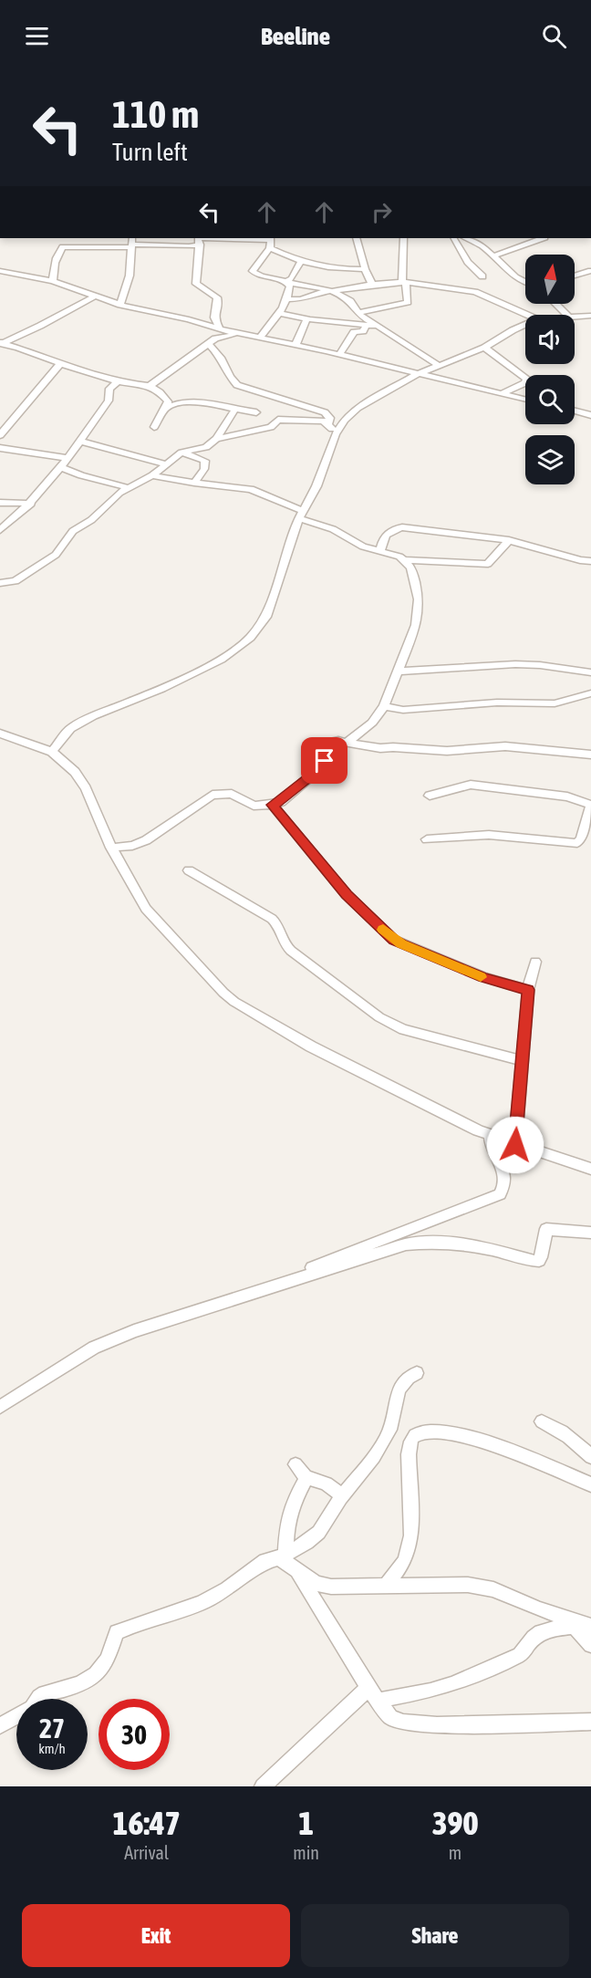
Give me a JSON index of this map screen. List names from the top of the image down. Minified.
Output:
{"north":"top","page":{"header":"Beeline","turn":["110 m","Turn left"],"speed":"27 km/h","limit":"30","eta":["16:47","Arrival","1","min","390","m"],"buttons":["Exit","Share"]}}
